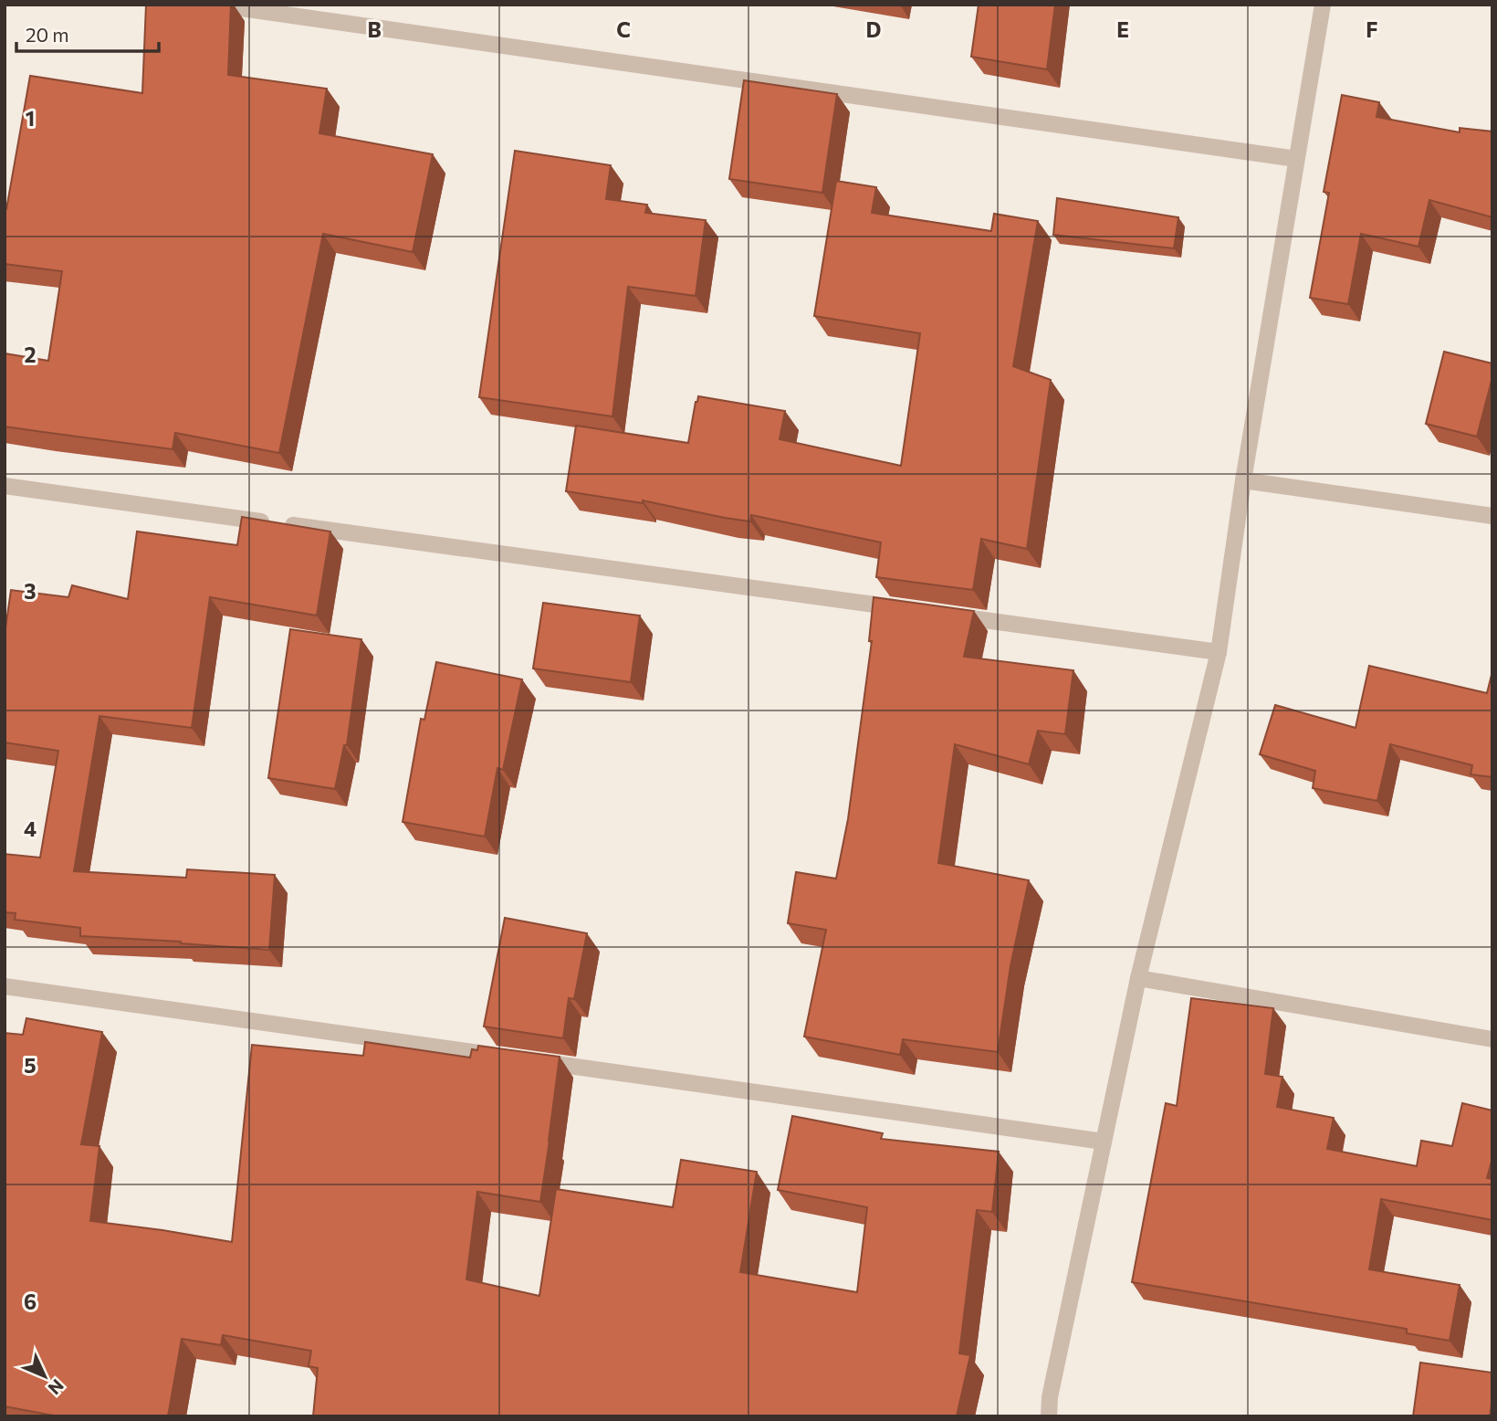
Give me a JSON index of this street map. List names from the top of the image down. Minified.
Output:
{"scale_bar":"20 m","north":"bottom right","grid":{"columns":["B","C","D","E","F"],"rows":["1","2","3","4","5","6"]}}
